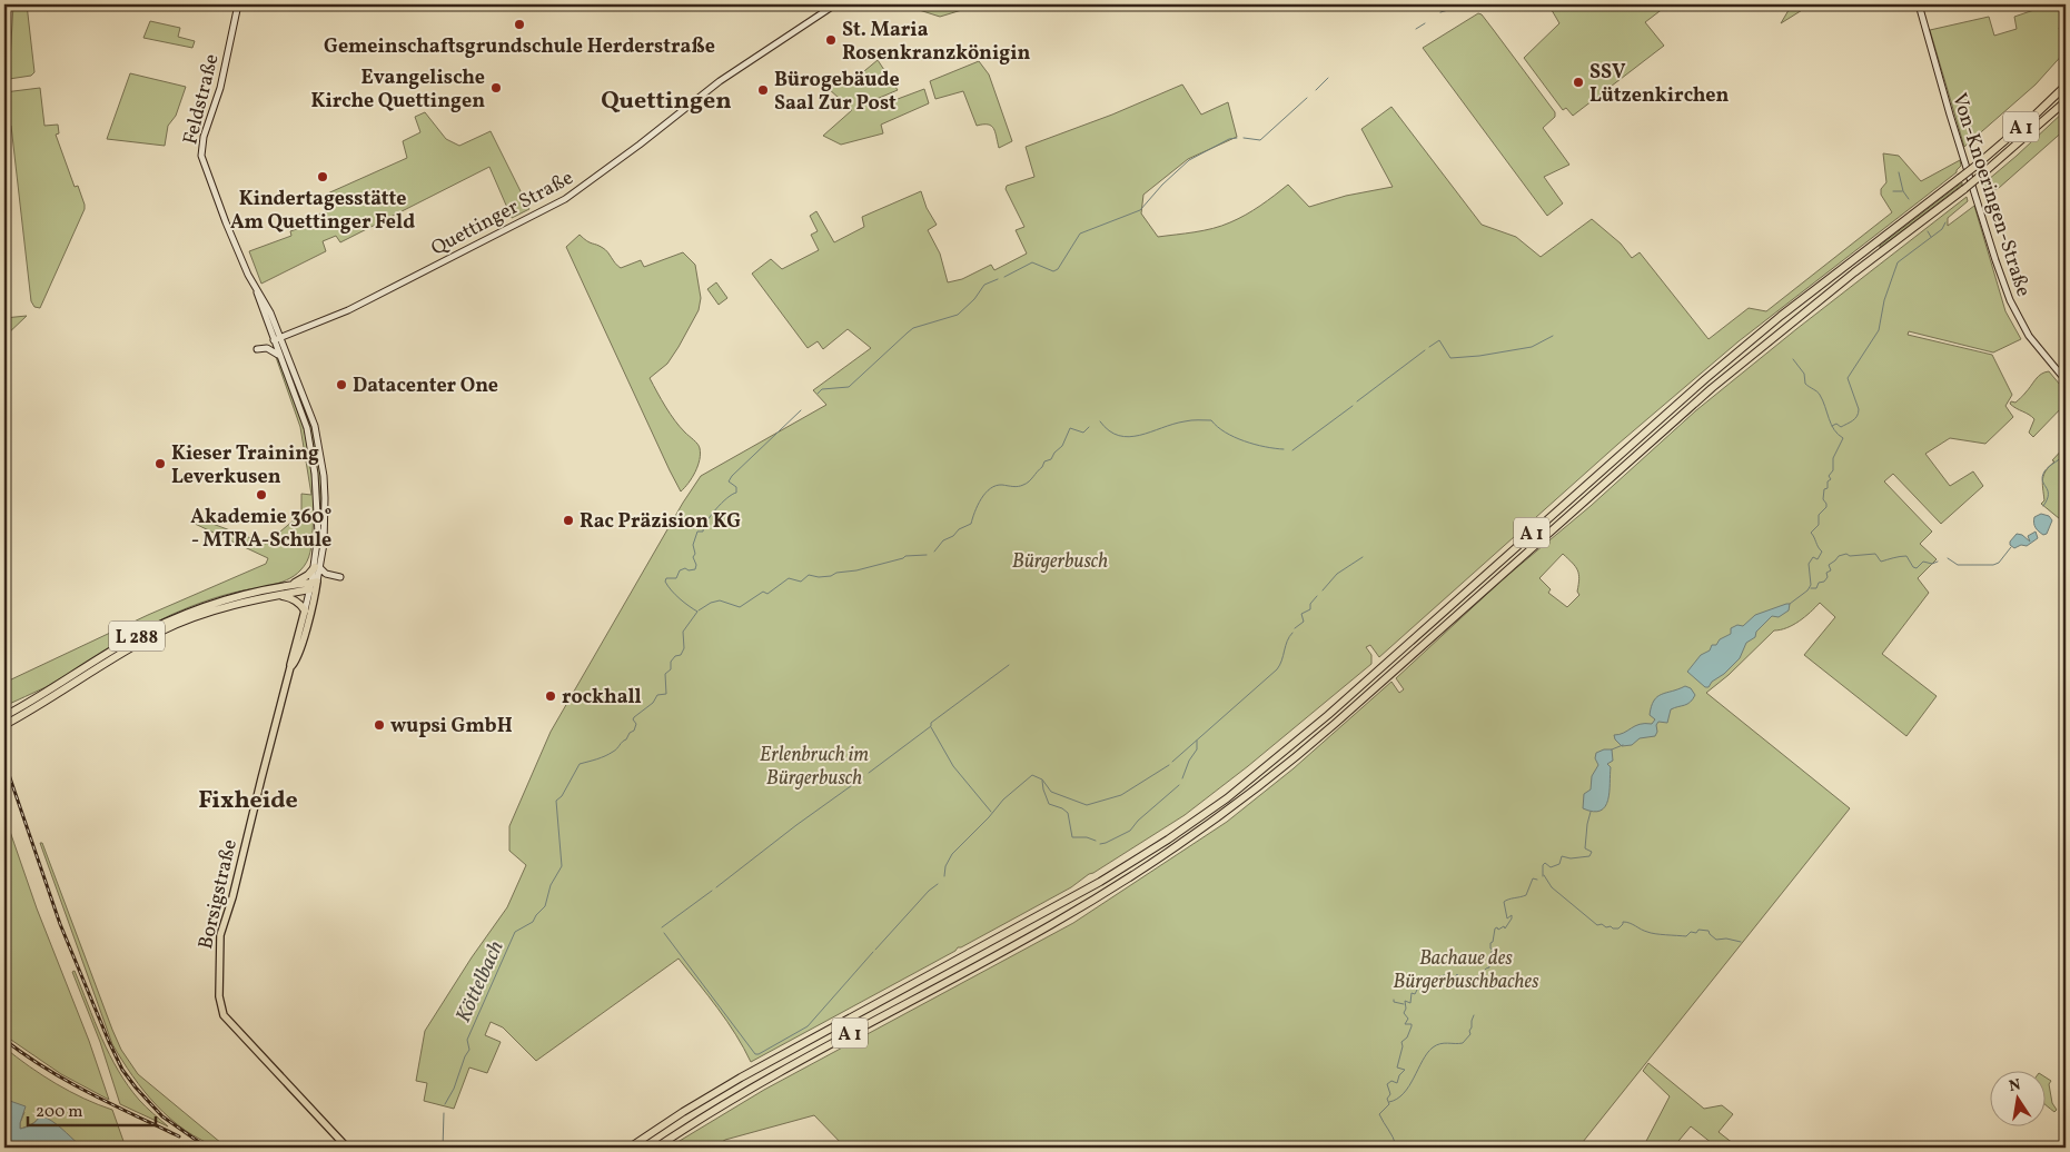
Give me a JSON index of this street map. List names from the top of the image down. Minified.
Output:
{"streets":{"highway":["A 1","L 288"],"main road":["Feldstraße","Von-Knoeringen-Straße","Quettinger Straße","Borsigstraße"]},"crossings":[["Feldstraße","Quettinger Straße"]],"districts":["Quettingen","Fixheide"],"water":["Köttelbach"],"parks":["Bürgerbusch","Erlenbruch im Bürgerbusch","Bachaue des Bürgerbuschbaches"],"places":["Gemeinschaftsgrundschule Herderstraße","St. Maria Rosenkranzkönigin","SSV Lützenkirchen","Evangelische Kirche Quettingen","Bürogebäude Saal Zur Post","Kindertagesstätte Am Quettinger Feld","Datacenter One","Kieser Training Leverkusen","Akademie 360° - MTRA-Schule","Rac Präzision KG","rockhall","wupsi GmbH"],"scale_bar":"200 m","north":"top"}
